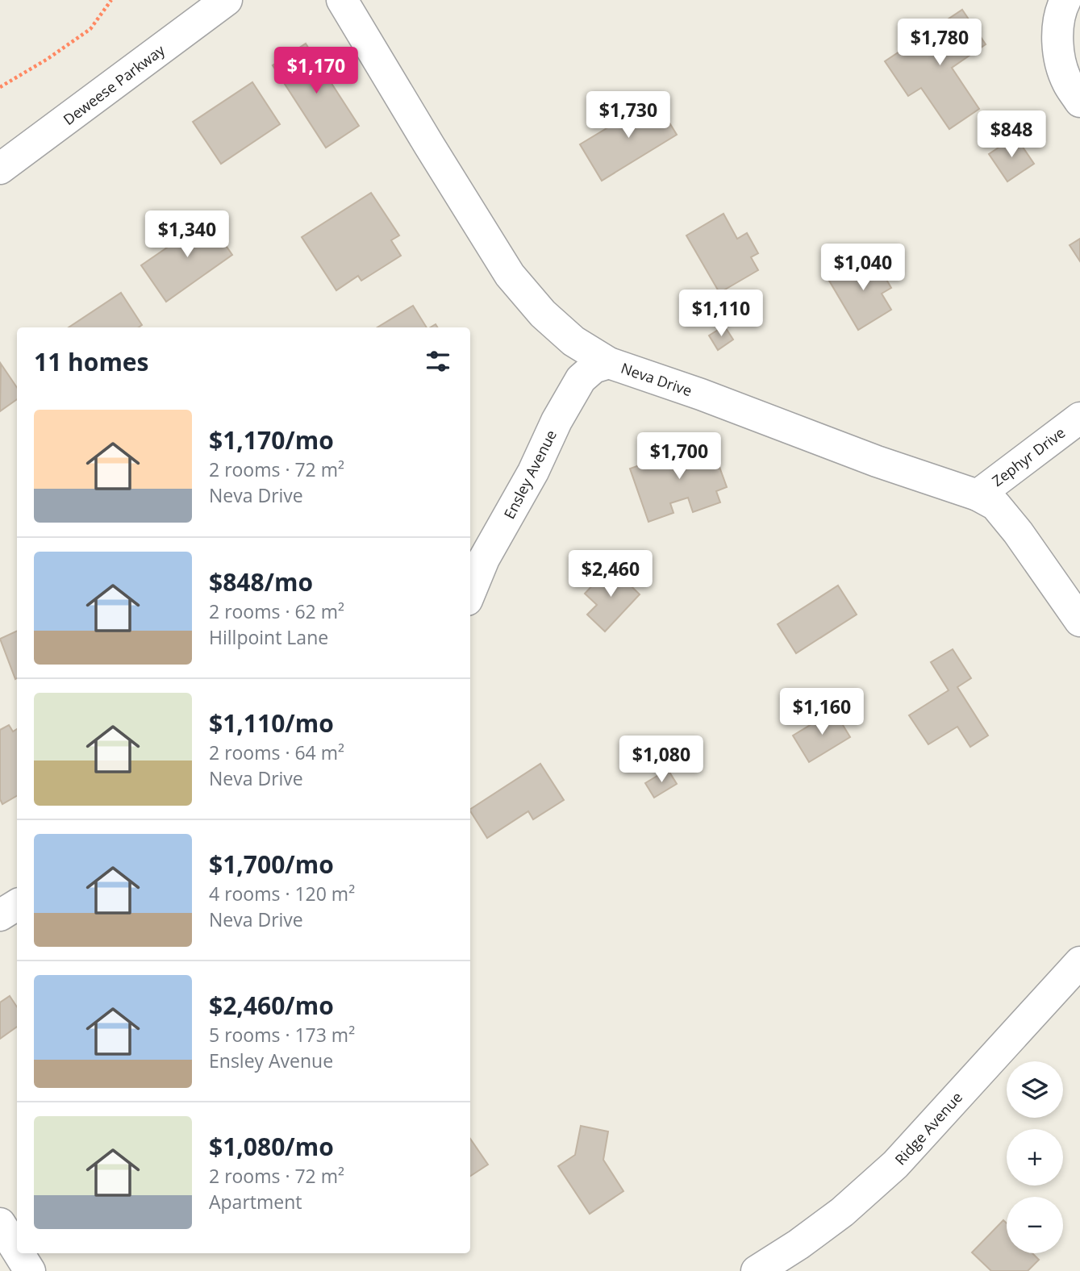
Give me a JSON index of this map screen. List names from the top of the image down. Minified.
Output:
{"streets":{"street":["Deweese Parkway","Neva Drive","Zephyr Drive","Ensley Avenue","Ridge Avenue"]},"crossings":[["Neva Drive","Zephyr Drive"],["Neva Drive","Ensley Avenue"]],"page":{"price":["$1,780","$1,170","$1,730","$848","$1,340","$1,040","$1,110","$1,700","$2,460","$1,160","$1,080"],"heading":"11 homes","list":[{"name":"$1,170/mo","note":"2 rooms · 72 m² · Neva Drive"},{"name":"$848/mo","note":"2 rooms · 62 m² · Hillpoint Lane"},{"name":"$1,110/mo","note":"2 rooms · 64 m² · Neva Drive"},{"name":"$1,700/mo","note":"4 rooms · 120 m² · Neva Drive"},{"name":"$2,460/mo","note":"5 rooms · 173 m² · Ensley Avenue"},{"name":"$1,080/mo","note":"2 rooms · 72 m² · Apartment"}],"map_buttons":["+","−"]}}
